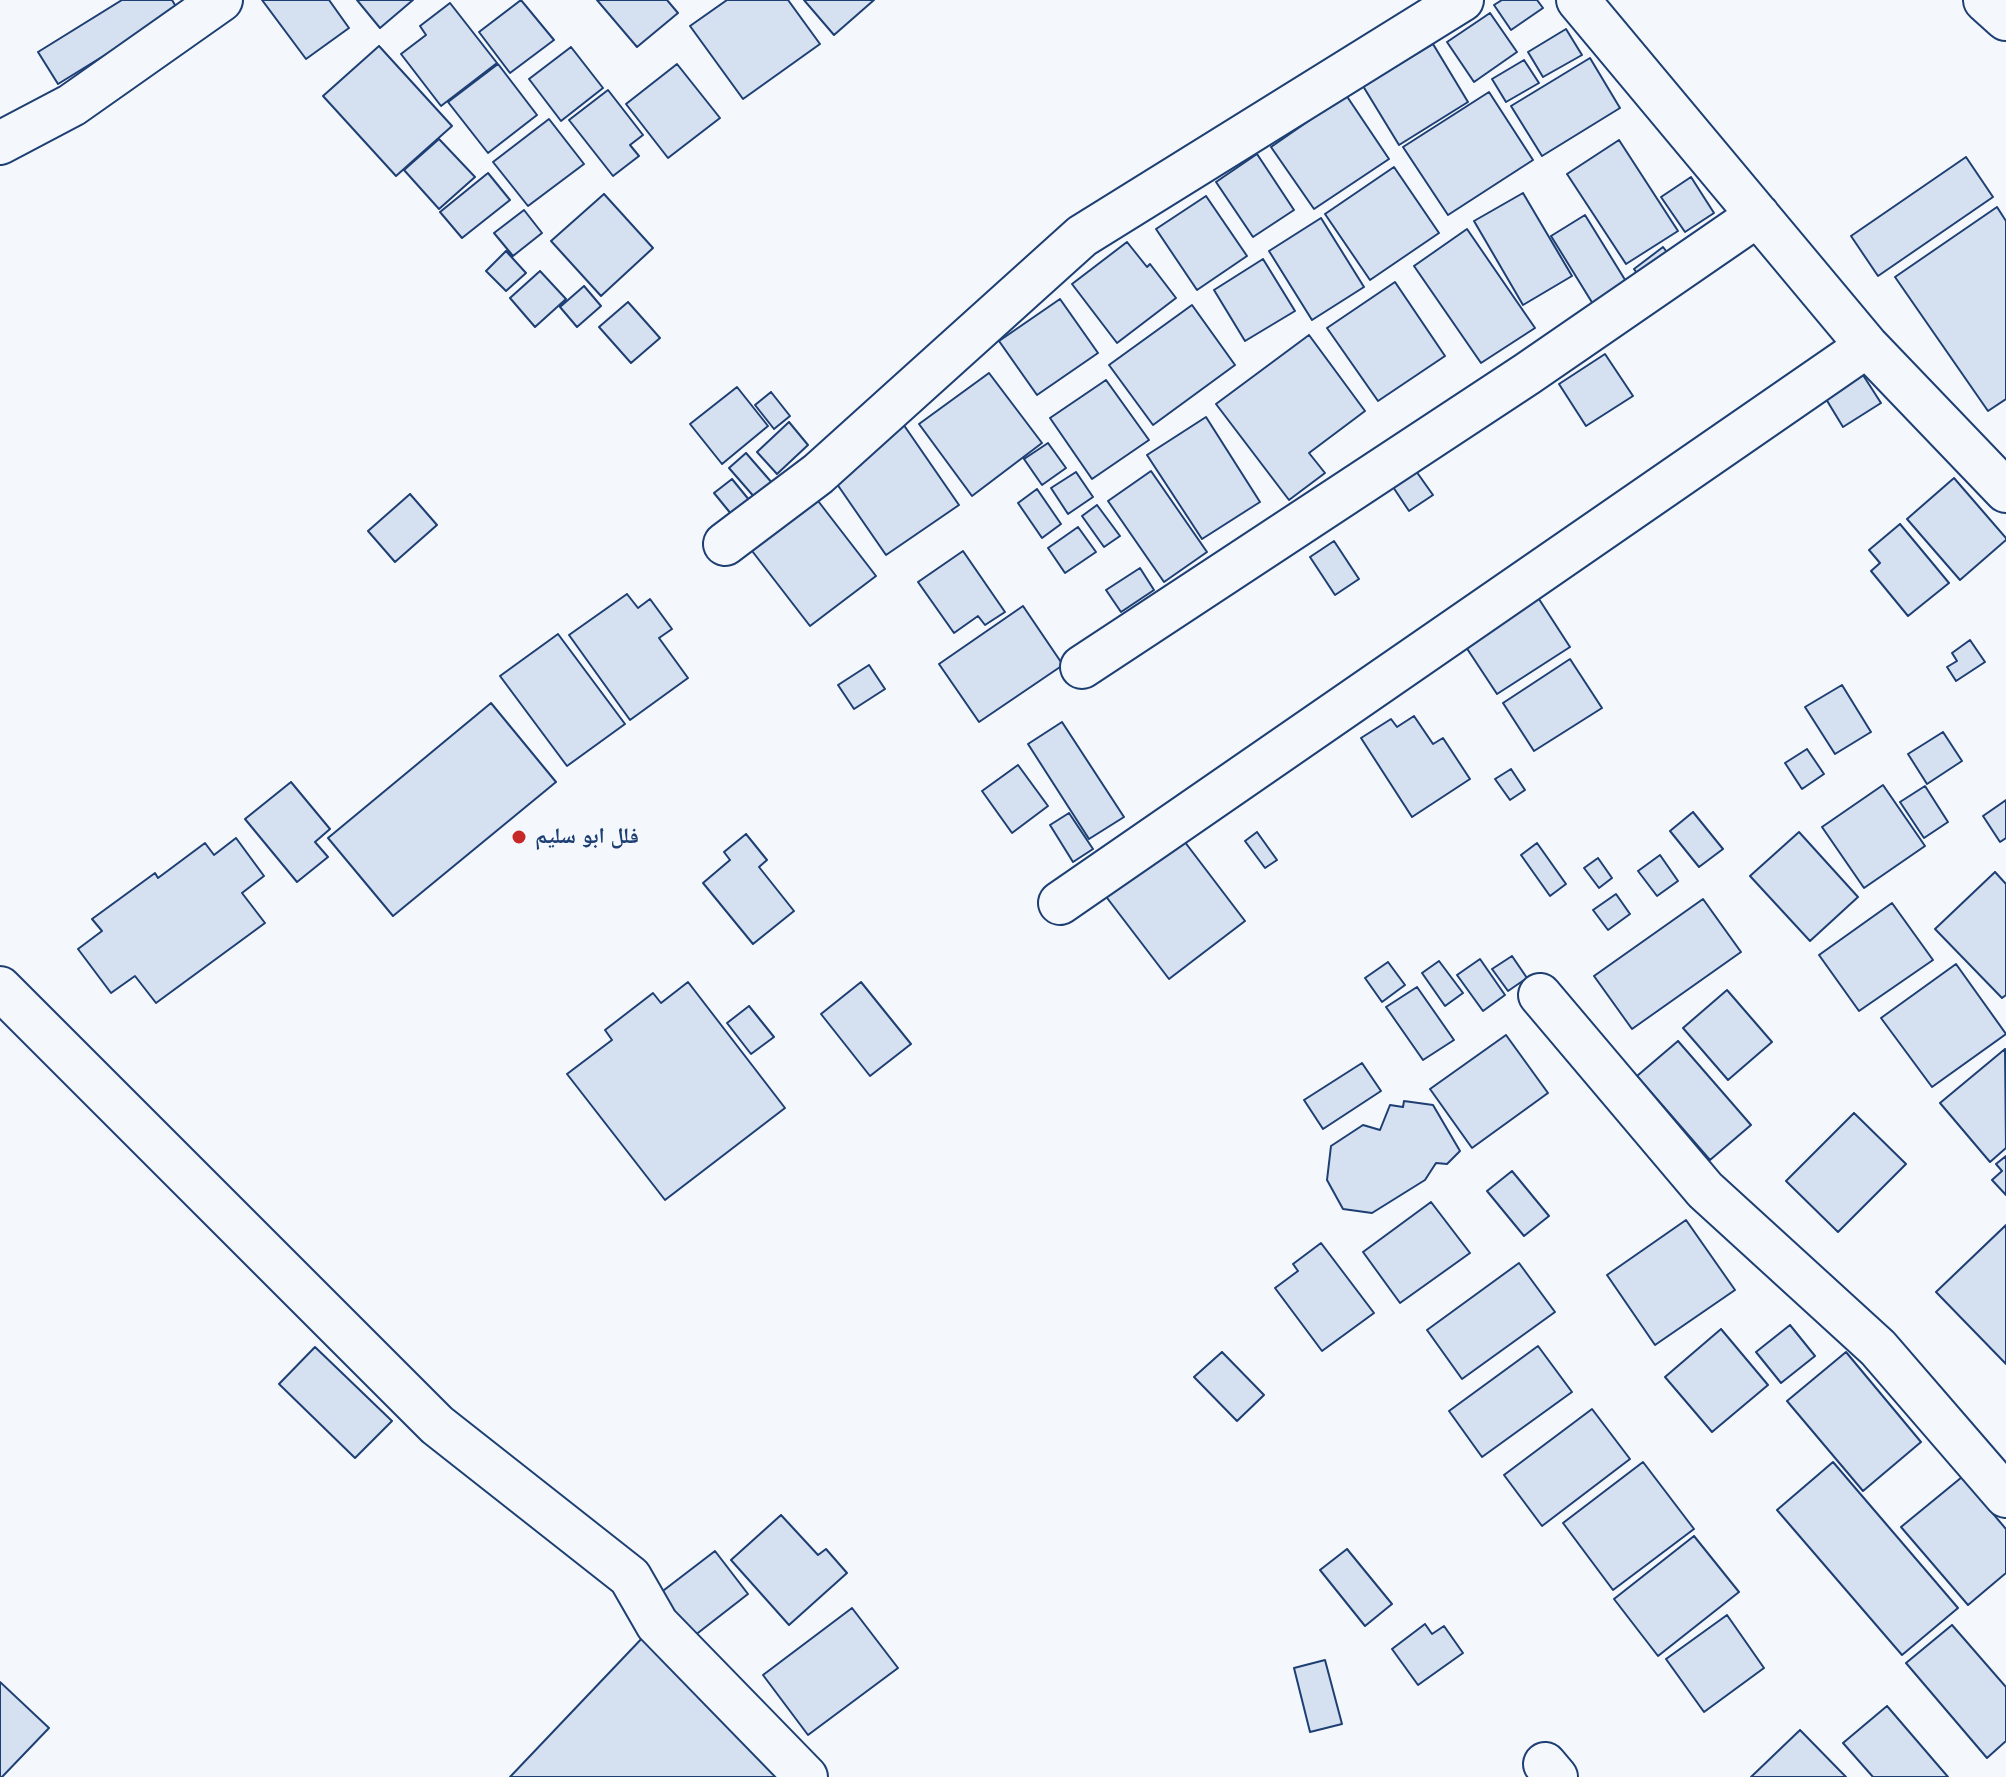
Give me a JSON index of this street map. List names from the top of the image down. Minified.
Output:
{"places":["فلل ابو سليم"]}
